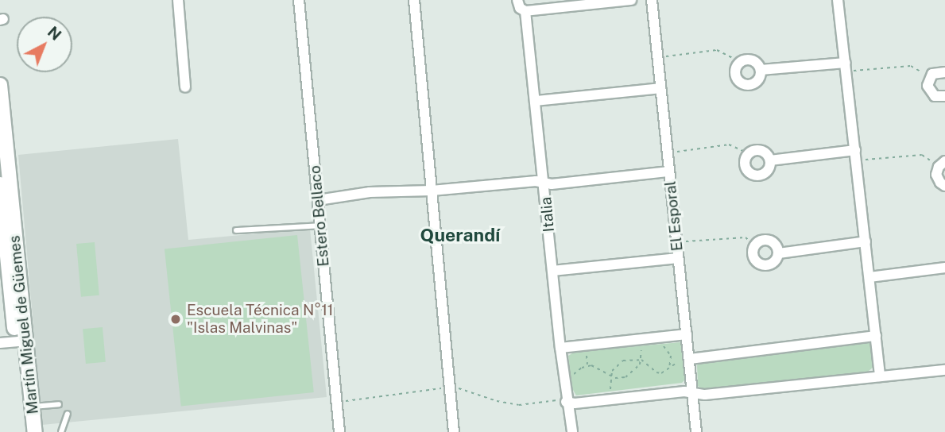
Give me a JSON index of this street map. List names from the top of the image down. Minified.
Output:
{"streets":{"main road":["Martín Miguel de Güemes"],"street":["Italia","Estero Bellaco","El Esporal"]},"districts":["Querandí"],"places":["Escuela Técnica N°11 \"Islas Malvinas\""],"north":"top right"}
